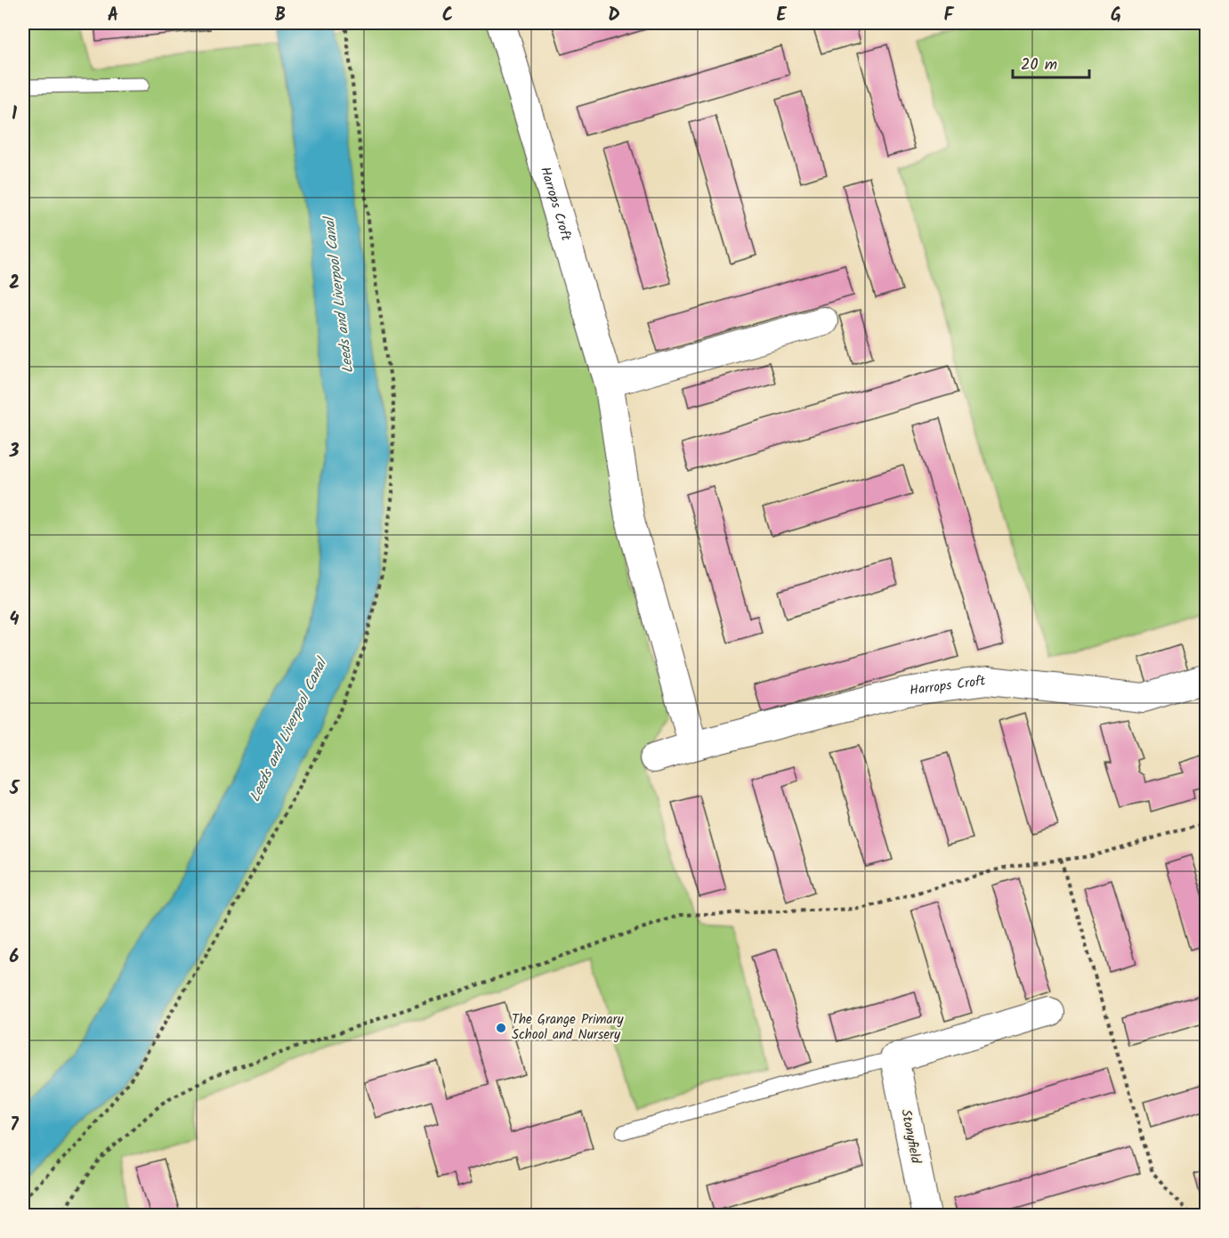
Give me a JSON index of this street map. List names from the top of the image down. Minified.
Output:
{"streets":{"street":["Harrops Croft","Stonyfield"]},"water":["Leeds and Liverpool Canal"],"places":["The Grange Primary School and Nursery"],"scale_bar":"20 m","grid":{"columns":["A","B","C","D","E","F","G"],"rows":["1","2","3","4","5","6","7"]}}
